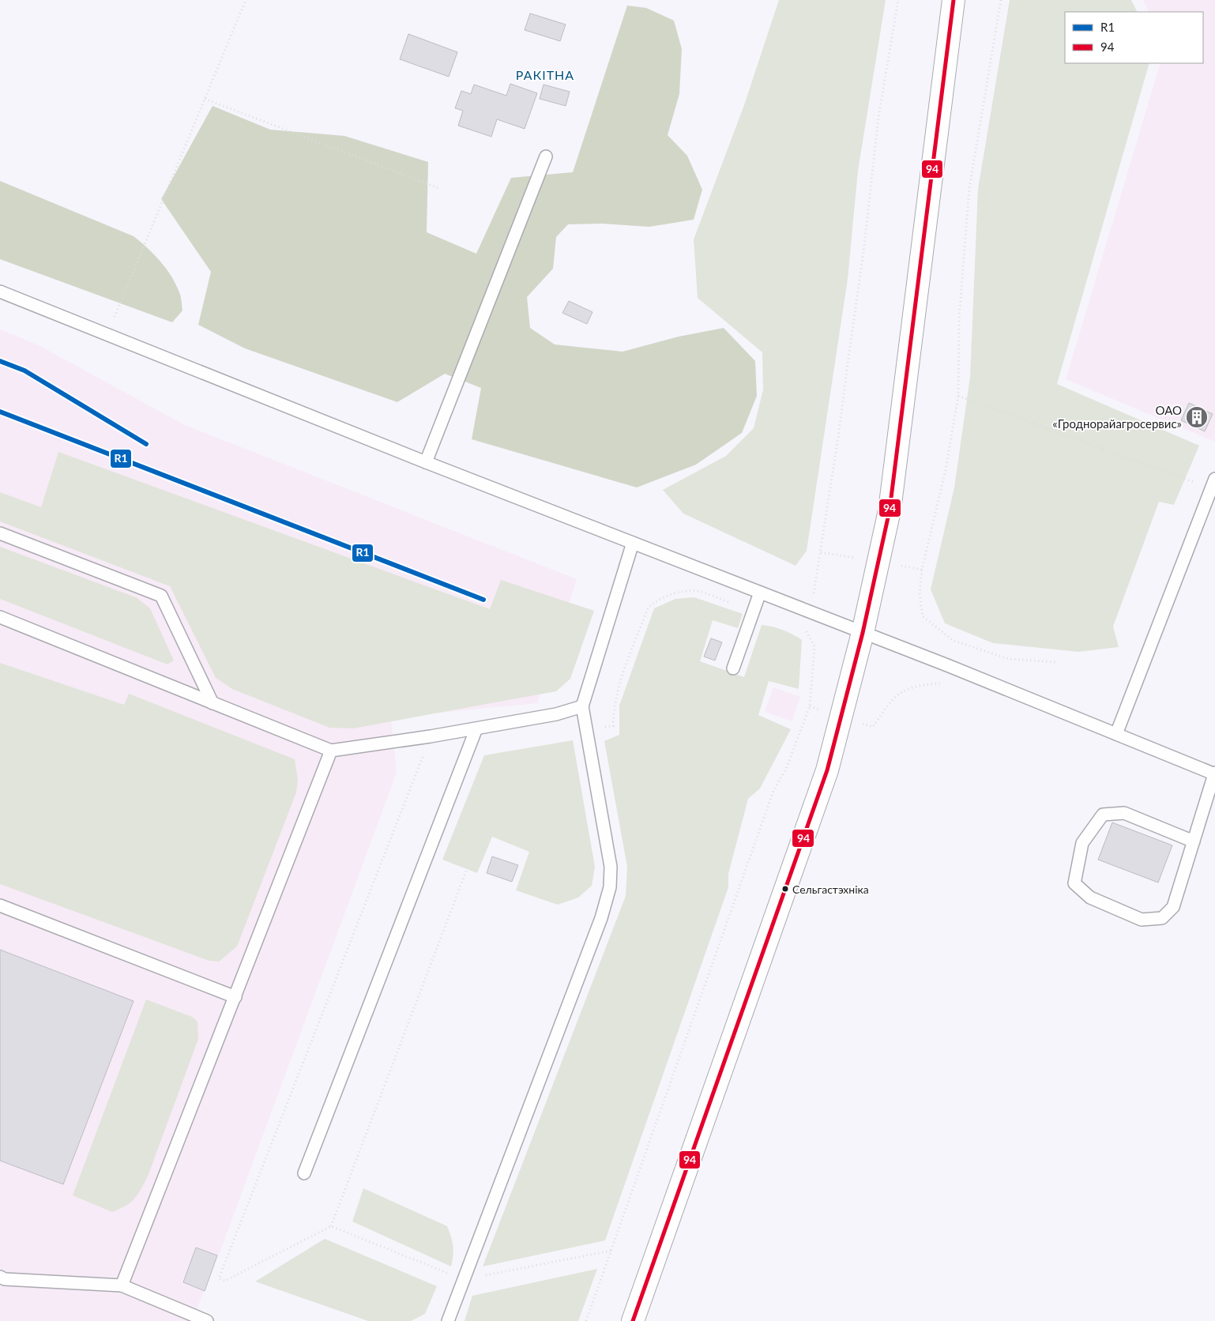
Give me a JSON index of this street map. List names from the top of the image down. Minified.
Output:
{"districts":["РАКІТНА"],"places":{"building":["ОАО «Гроднорайагросервис»"],"other":["Сельгастэхніка"]},"lines":["transit line 94","transit line R1"],"legend":["R1","94"]}
